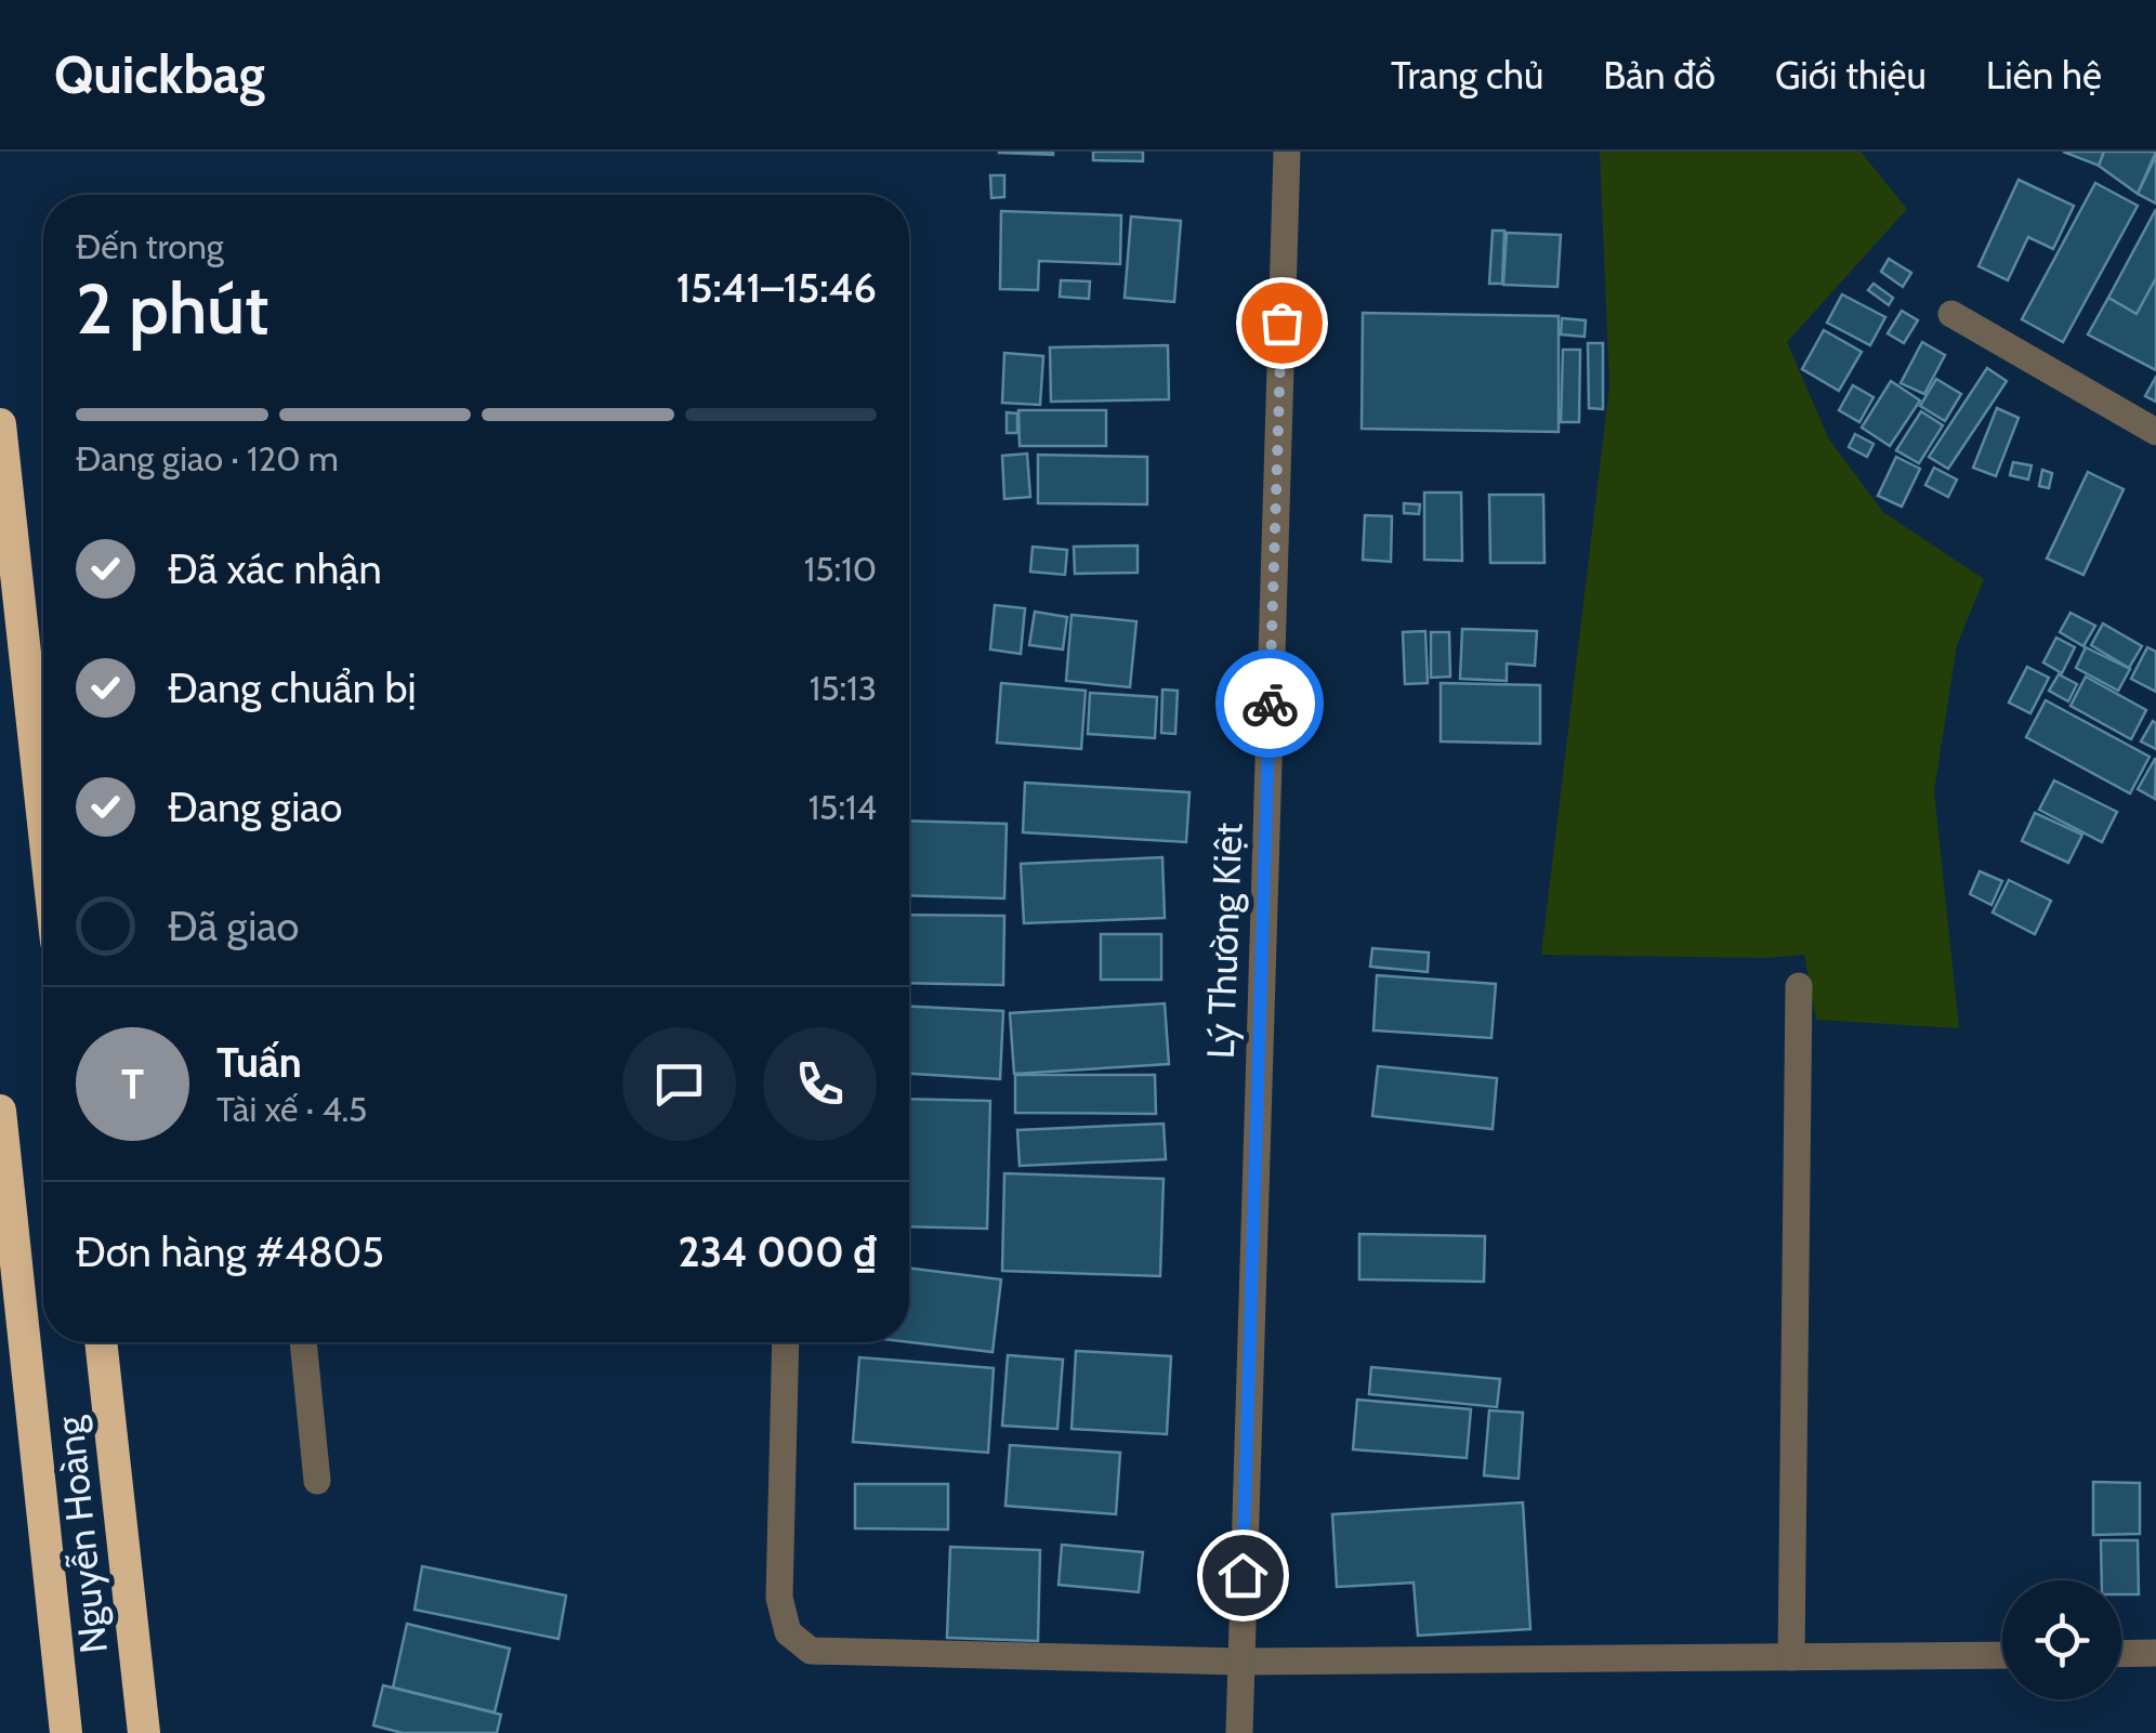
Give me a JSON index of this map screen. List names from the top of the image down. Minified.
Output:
{"streets":{"highway":["Nguyễn Hoàng"],"street":["Lý Thường Kiệt"]},"page":{"header":"Quickbag","nav":["Trang chủ","Bản đồ","Giới thiệu","Liên hệ"],"heading":["2 phút","Đến trong","15:41–15:46"],"panel":["Tuấn","Tài xế · 4.5","Đơn hàng #4805","234 000 ₫"],"bar":"Đang giao · 120 m","list":[["Đã xác nhận","15:10"],["Đang chuẩn bị","15:13"],["Đang giao","15:14"],"Đã giao"],"round":"T"}}
